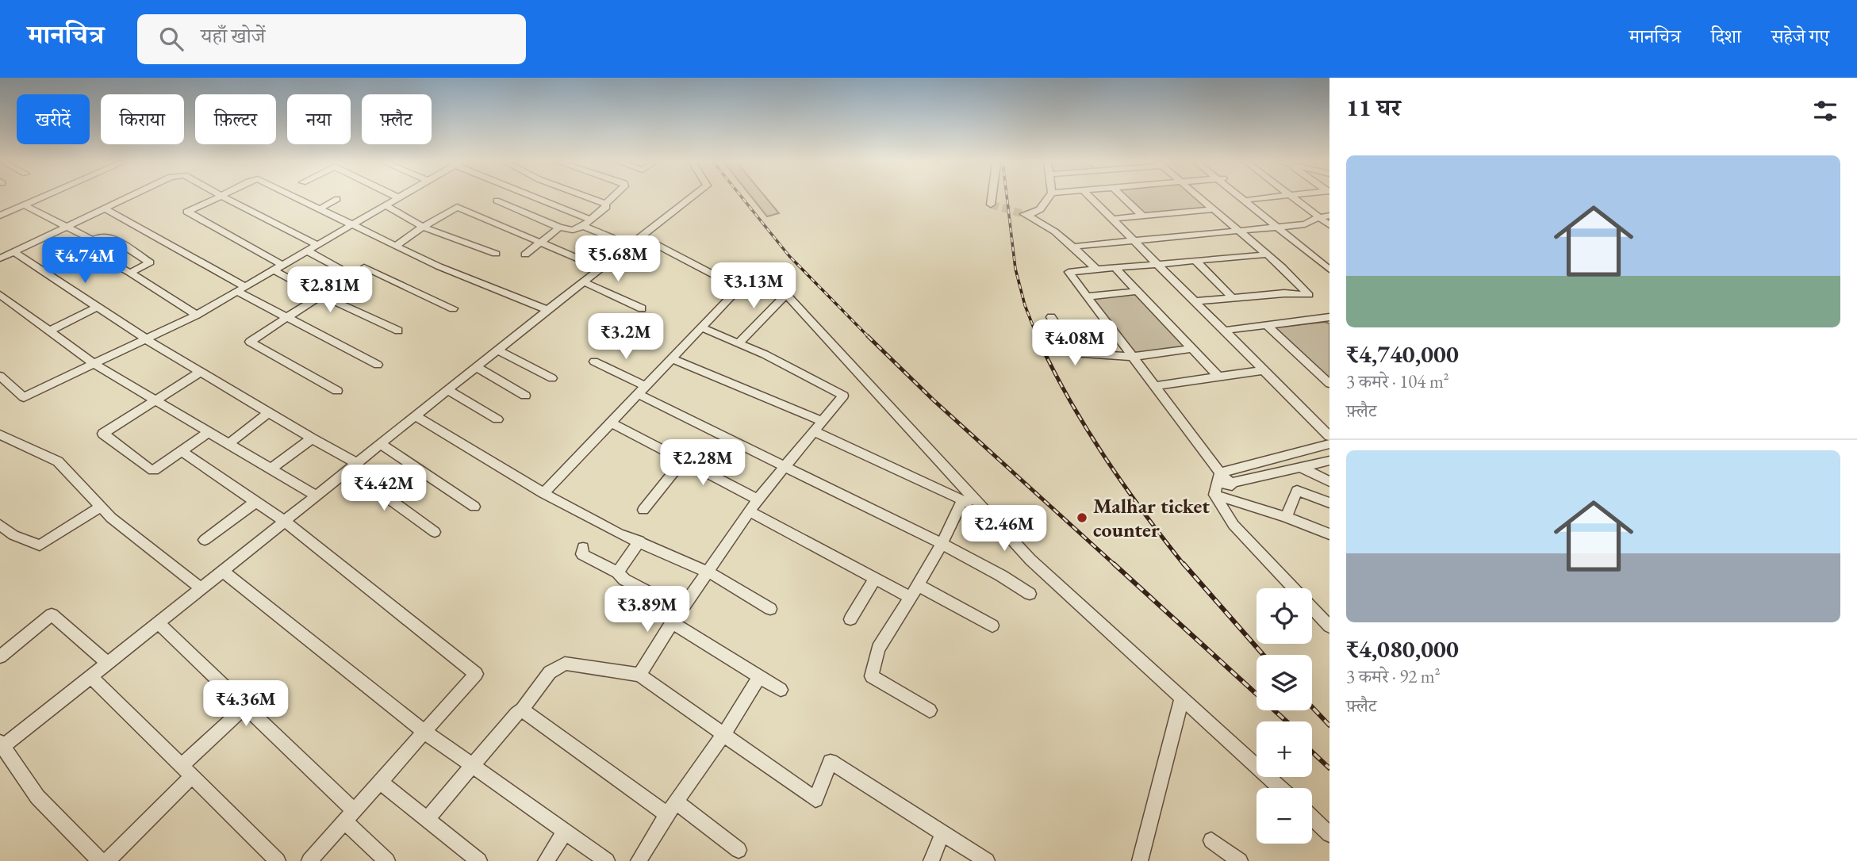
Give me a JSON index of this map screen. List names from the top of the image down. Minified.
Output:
{"places":["Malhar ticket counter"],"page":{"header":"मानचित्र","search":"यहाँ खोजें","nav":["मानचित्र","दिशा","सहेजे गए"],"heading":"11 घर","chip":["खरीदें","किराया","फ़िल्टर","नया","फ़्लैट"],"list":[{"name":"₹4,740,000","note":"3 कमरे · 104 m² · फ़्लैट"},{"name":"₹4,080,000","note":"3 कमरे · 92 m² · फ़्लैट"}],"price":["₹5.68M","₹4.74M","₹3.13M","₹2.81M","₹3.2M","₹4.08M","₹2.28M","₹4.42M","₹2.46M","₹3.89M","₹4.36M"],"map_buttons":["+","−"]}}
